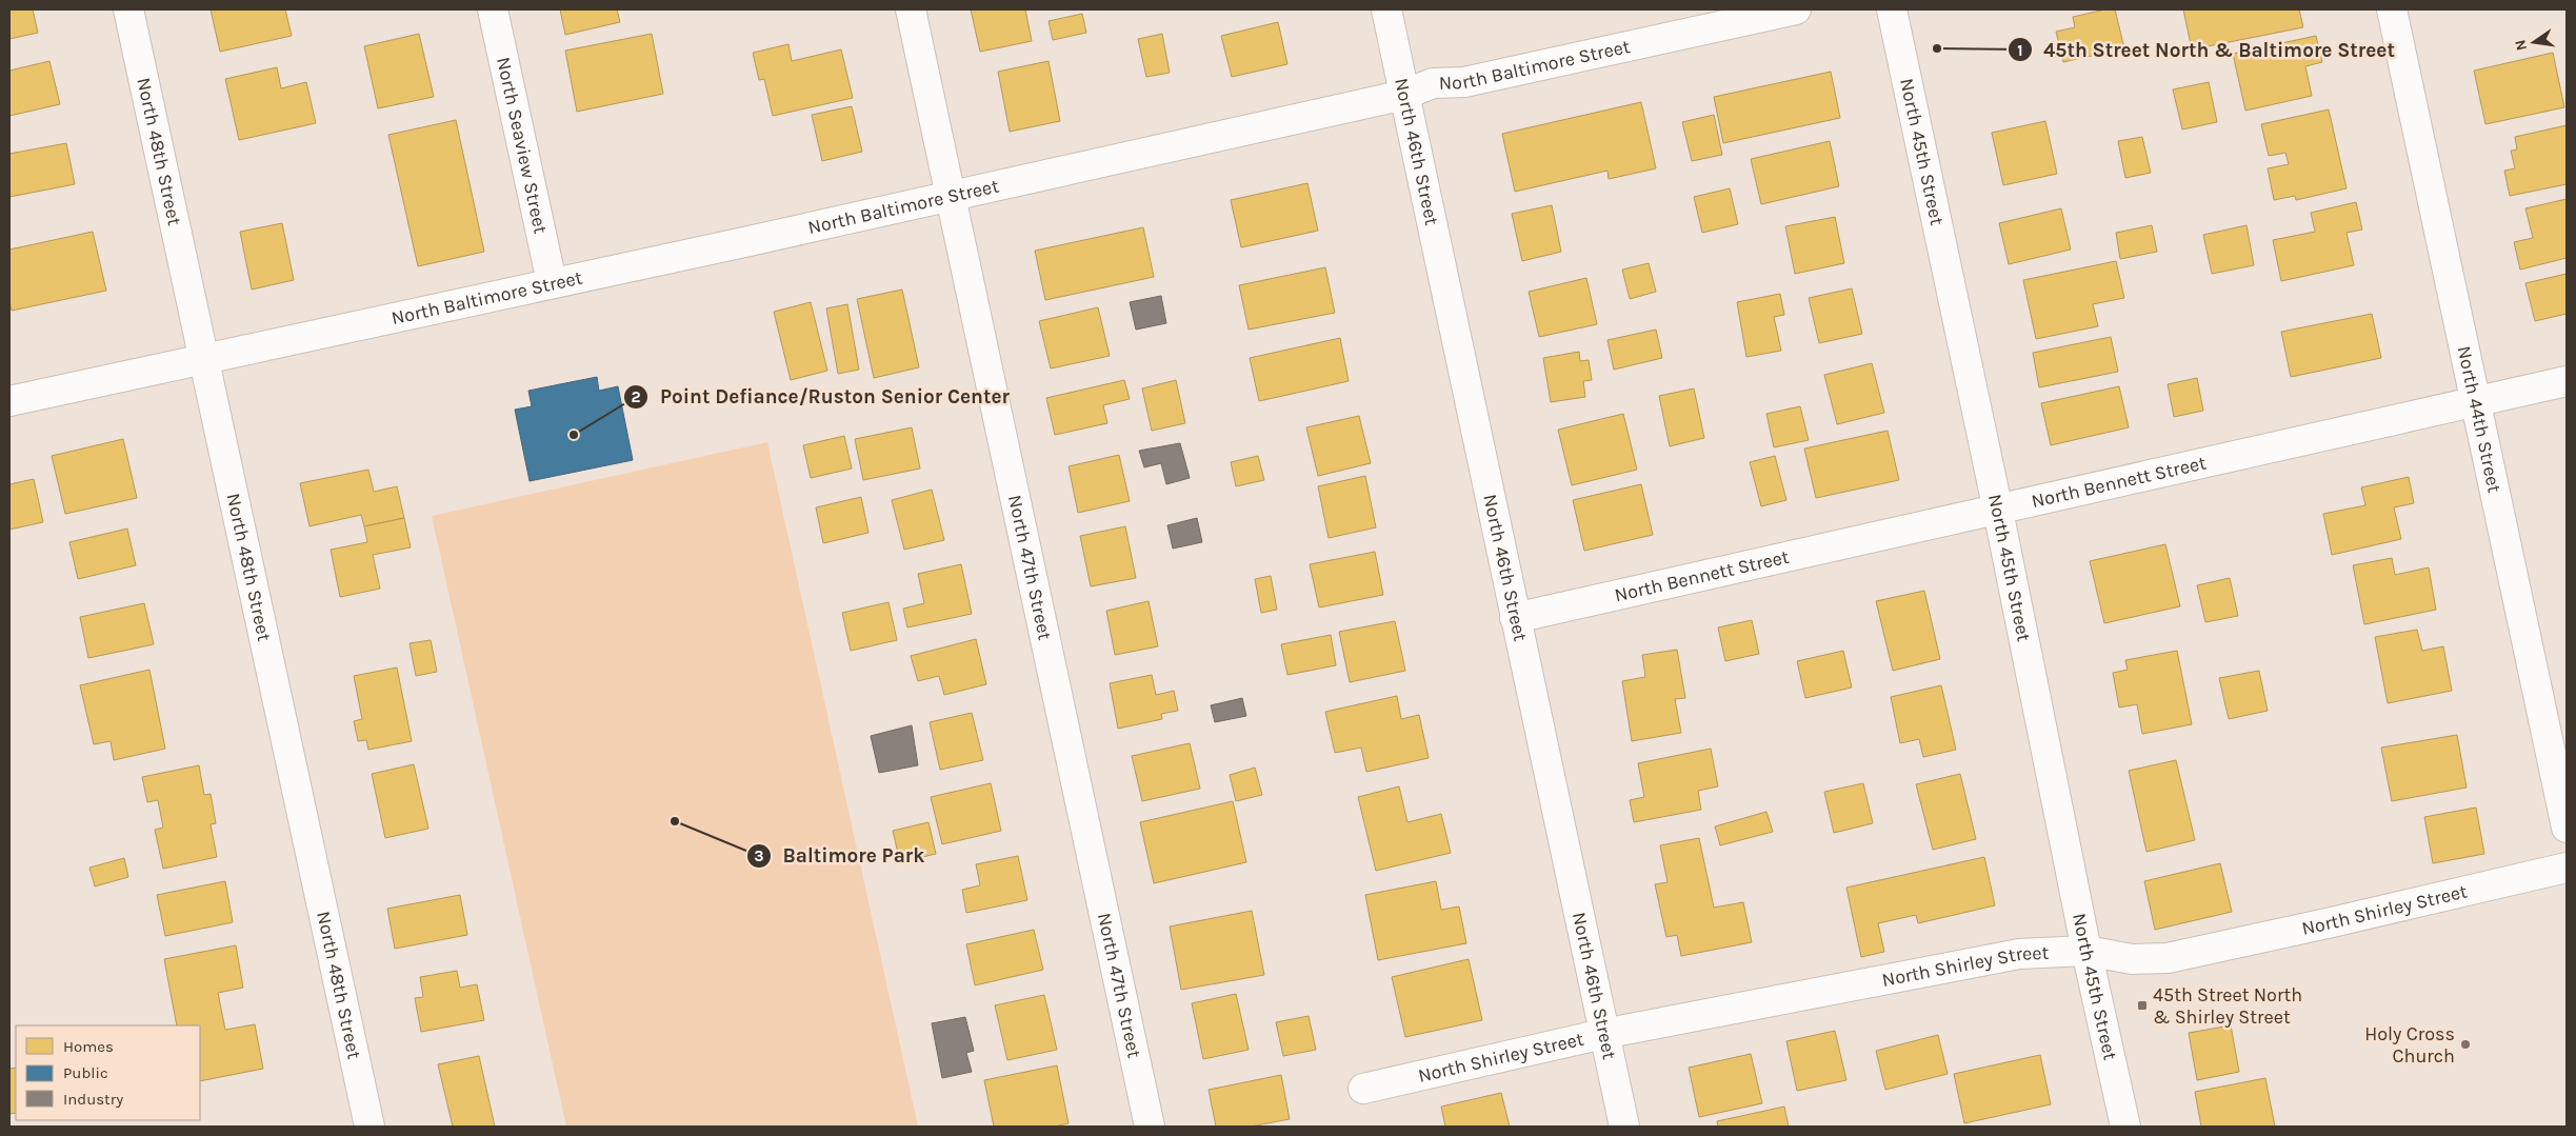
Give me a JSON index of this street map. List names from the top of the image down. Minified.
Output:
{"streets":{"street":["North Baltimore Street","North Seaview Street","North 46th Street","North 45th Street","North 48th Street","North 44th Street","North Bennett Street","North 47th Street","North Shirley Street"]},"crossings":[["North Baltimore Street","North Seaview Street"],["North Baltimore Street","North 46th Street"],["North Baltimore Street","North 48th Street"],["North Baltimore Street","North 47th Street"],["North 46th Street","North Bennett Street"],["North 46th Street","North Shirley Street"],["North 45th Street","North Bennett Street"],["North 45th Street","North Shirley Street"],["North 44th Street","North Bennett Street"]],"places":{"other":["45th Street North & Baltimore Street","Point Defiance/Ruston Senior Center","Baltimore Park","Holy Cross Church"],"transit":["45th Street North & Shirley Street"]},"legend":["Homes","Public","Industry"],"north":"left"}
